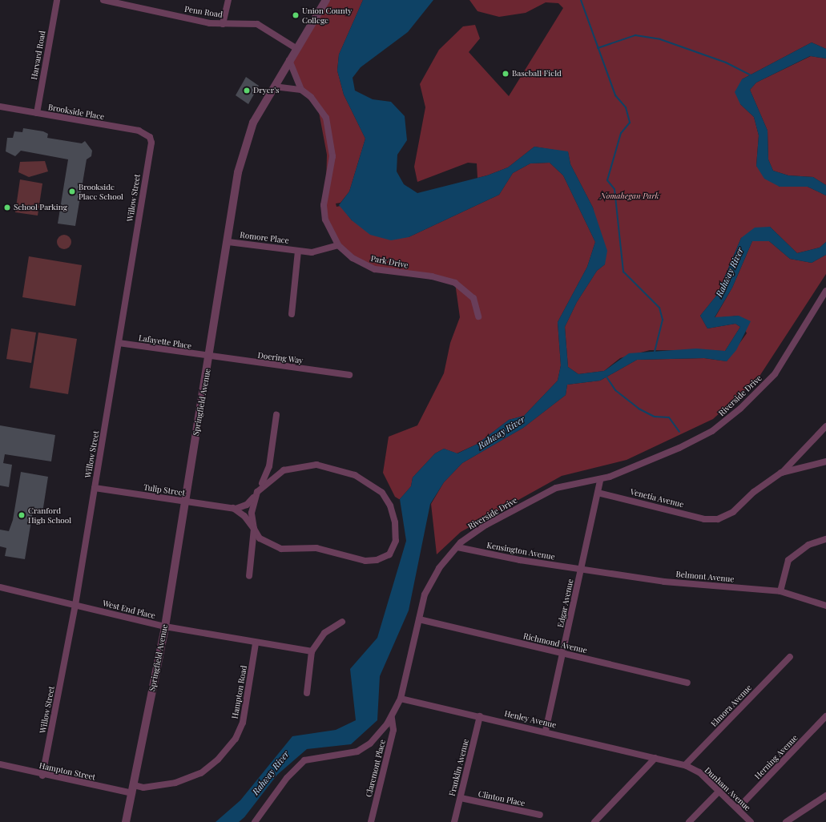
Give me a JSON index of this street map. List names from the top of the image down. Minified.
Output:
{"streets":{"street":["Penn Road","Harvard Road","Brookside Place","Willow Street","Romore Place","Park Drive","Lafayette Place","Doering Way","Riverside Drive","Springfield Avenue","Tulip Street","Venetia Avenue","Kensington Avenue","Belmont Avenue","Edgar Avenue","West End Place","Richmond Avenue","Hampton Road","Elmora Avenue","Henley Avenue","Herning Avenue","Franklin Avenue","Claremont Place","Hampton Street","Dunham Avenue","Clinton Place"]},"crossings":[["Penn Road","Springfield Avenue"],["Harvard Road","Brookside Place"],["Brookside Place","Willow Street"],["Willow Street","Lafayette Place"],["Willow Street","Tulip Street"],["Willow Street","West End Place"],["Willow Street","Hampton Street"],["Romore Place","Park Drive"],["Romore Place","Springfield Avenue"],["Park Drive","Springfield Avenue"],["Lafayette Place","Doering Way"],["Lafayette Place","Springfield Avenue"],["Doering Way","Springfield Avenue"],["Riverside Drive","Kensington Avenue"],["Riverside Drive","Edgar Avenue"],["Riverside Drive","Richmond Avenue"],["Riverside Drive","Henley Avenue"],["Riverside Drive","Claremont Place"],["Springfield Avenue","Tulip Street"],["Springfield Avenue","West End Place"],["Springfield Avenue","Hampton Road"],["Springfield Avenue","Hampton Street"],["Venetia Avenue","Edgar Avenue"],["Kensington Avenue","Belmont Avenue"],["Kensington Avenue","Edgar Avenue"],["Belmont Avenue","Edgar Avenue"],["Edgar Avenue","Richmond Avenue"],["Edgar Avenue","Henley Avenue"],["West End Place","Hampton Road"],["Hampton Road","Hampton Street"],["Elmora Avenue","Dunham Avenue"],["Henley Avenue","Franklin Avenue"],["Henley Avenue","Dunham Avenue"],["Herning Avenue","Dunham Avenue"],["Franklin Avenue","Clinton Place"]],"water":["Rahway River"],"parks":["Nomahegan Park"],"places":["Union County College","Baseball Field","Dryer's","Brookside Place School","School Parking","Cranford High School"]}
